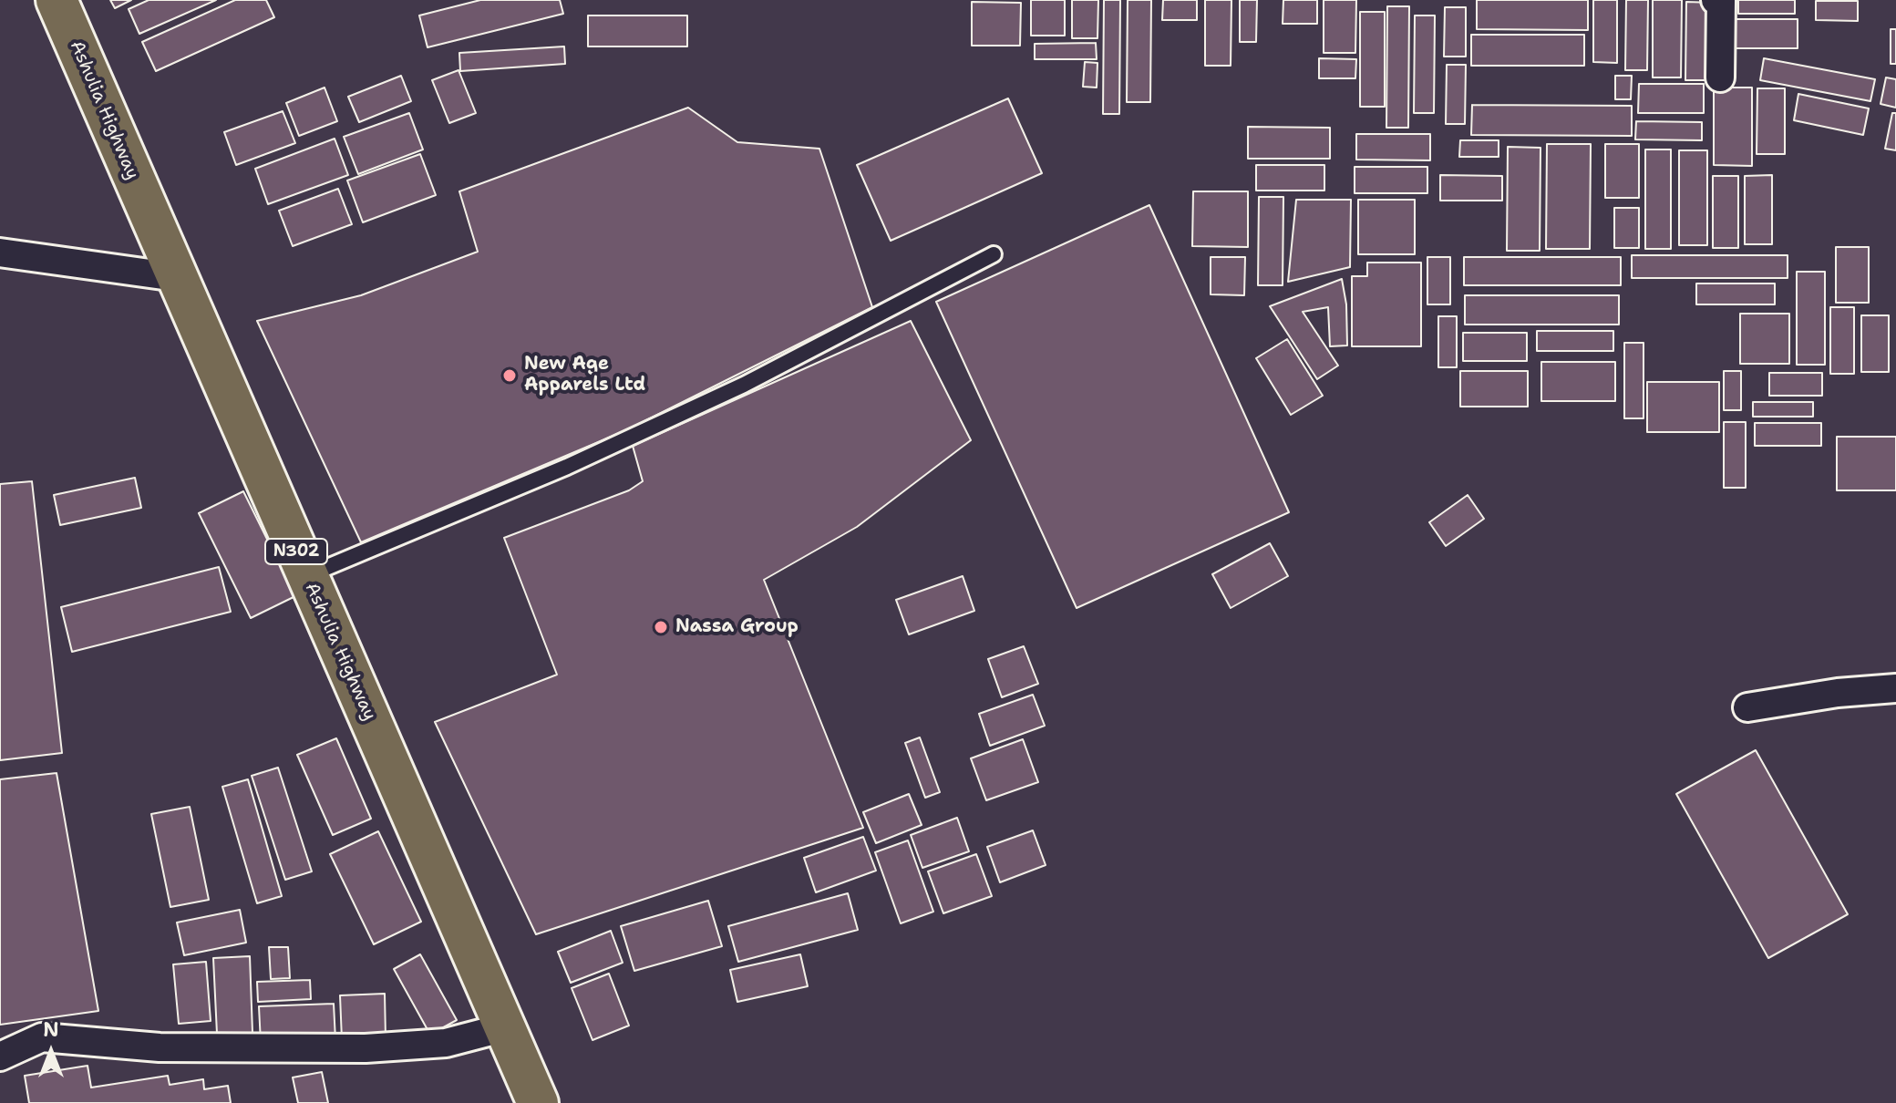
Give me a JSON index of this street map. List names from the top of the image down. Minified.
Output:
{"streets":{"highway":["Ashulia Highway","N302"]},"places":["New Age Apparels Ltd","Nassa Group"],"north":"top"}
